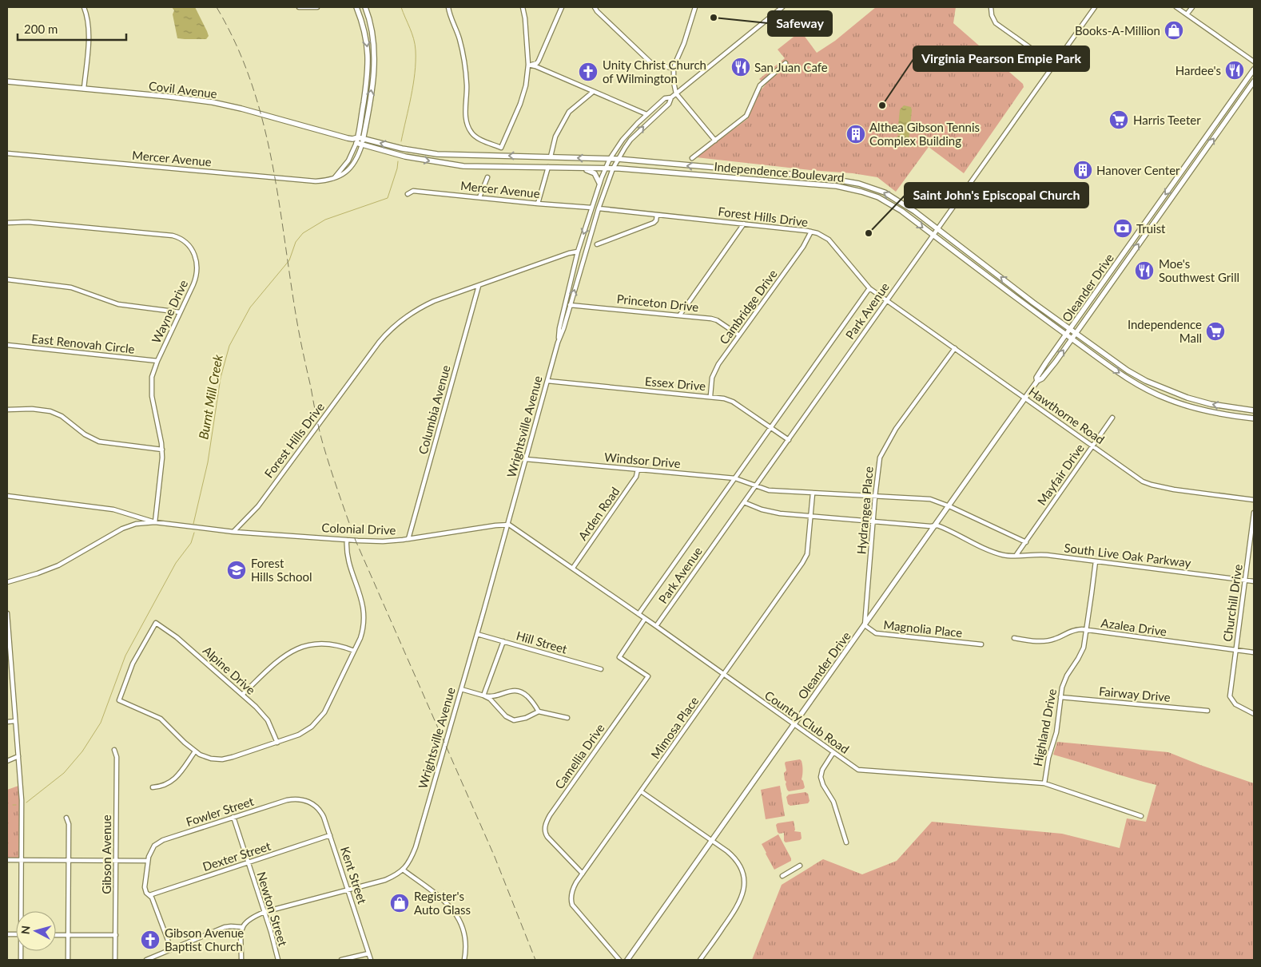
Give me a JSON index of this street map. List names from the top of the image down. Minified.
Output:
{"streets":{"main road":["Covil Avenue","Independence Boulevard","Oleander Drive"],"street":["Mercer Avenue","Forest Hills Drive","Princeton Drive","Cambridge Drive","Park Avenue","Wayne Drive","East Renovah Circle","Essex Drive","Columbia Avenue","Hawthorne Road","Wrightsville Avenue","Windsor Drive","Mayfair Drive","Hydrangea Place","Arden Road","Colonial Drive","South Live Oak Parkway","Churchill Drive","Azalea Drive","Magnolia Place","Hill Street","Alpine Drive","Fairway Drive","Country Club Road","Mimosa Place","Highland Drive","Camellia Drive","Fowler Street","Gibson Avenue","Dexter Street","Kent Street","Newton Street"]},"crossings":[["Covil Avenue","Mercer Avenue"],["Covil Avenue","Independence Boulevard"],["Mercer Avenue","Independence Boulevard"],["Mercer Avenue","Wrightsville Avenue"],["Independence Boulevard","Oleander Drive"],["Independence Boulevard","Park Avenue"],["Independence Boulevard","Wrightsville Avenue"],["Forest Hills Drive","Cambridge Drive"],["Forest Hills Drive","Park Avenue"],["Forest Hills Drive","Columbia Avenue"],["Forest Hills Drive","Hawthorne Road"],["Forest Hills Drive","Wrightsville Avenue"],["Forest Hills Drive","Colonial Drive"],["Oleander Drive","Hawthorne Road"],["Oleander Drive","Windsor Drive"],["Oleander Drive","Hydrangea Place"],["Oleander Drive","South Live Oak Parkway"],["Oleander Drive","Magnolia Place"],["Oleander Drive","Country Club Road"],["Princeton Drive","Cambridge Drive"],["Princeton Drive","Wrightsville Avenue"],["Cambridge Drive","Essex Drive"],["Park Avenue","Essex Drive"],["Park Avenue","Hawthorne Road"],["Park Avenue","Windsor Drive"],["Park Avenue","South Live Oak Parkway"],["Park Avenue","Country Club Road"],["Wayne Drive","East Renovah Circle"],["Essex Drive","Wrightsville Avenue"],["Columbia Avenue","Colonial Drive"],["Hawthorne Road","Mayfair Drive"],["Hawthorne Road","Hydrangea Place"],["Wrightsville Avenue","Windsor Drive"],["Wrightsville Avenue","Colonial Drive"],["Wrightsville Avenue","Hill Street"],["Wrightsville Avenue","Country Club Road"],["Windsor Drive","Mayfair Drive"],["Windsor Drive","Hydrangea Place"],["Windsor Drive","Arden Road"],["Windsor Drive","Mimosa Place"],["Hydrangea Place","South Live Oak Parkway"],["Hydrangea Place","Magnolia Place"],["Arden Road","Country Club Road"],["Colonial Drive","Country Club Road"],["South Live Oak Parkway","Churchill Drive"],["South Live Oak Parkway","Mimosa Place"],["South Live Oak Parkway","Highland Drive"],["Churchill Drive","Azalea Drive"],["Azalea Drive","Highland Drive"],["Fairway Drive","Highland Drive"],["Country Club Road","Mimosa Place"],["Country Club Road","Highland Drive"],["Country Club Road","Camellia Drive"],["Mimosa Place","Camellia Drive"],["Fowler Street","Kent Street"],["Fowler Street","Newton Street"],["Dexter Street","Kent Street"],["Dexter Street","Newton Street"]],"water":["Burnt Mill Creek"],"places":{"other":["Safeway","Virginia Pearson Empie Park","Saint John's Episcopal Church"],"shop":["Books-A-Million","Register's Auto Glass"],"restaurant":["San Juan Cafe","Hardee's","Moe's Southwest Grill"],"church":["Unity Christ Church of Wilmington","Gibson Avenue Baptist Church"],"supermarket":["Harris Teeter","Independence Mall"],"building":["Althea Gibson Tennis Complex Building","Hanover Center"],"bank":["Truist"],"school or university":["Forest Hills School"]},"scale_bar":"200 m","north":"left"}
